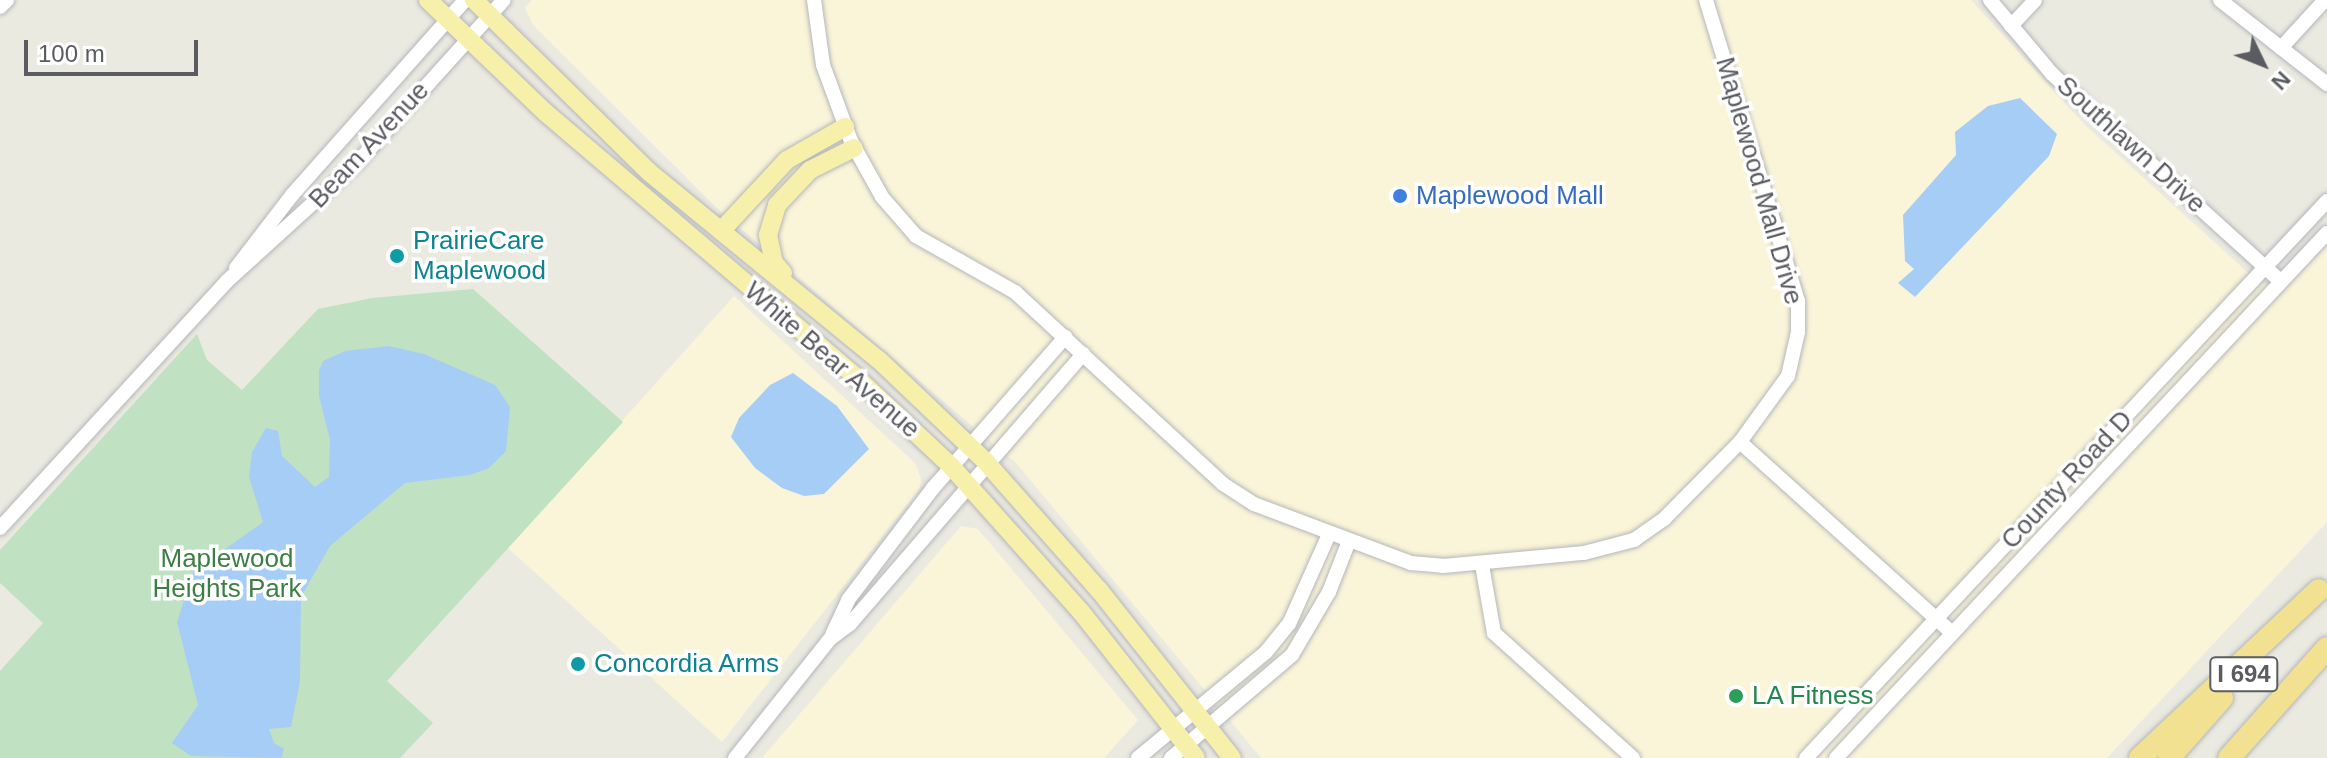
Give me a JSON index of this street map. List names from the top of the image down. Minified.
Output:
{"streets":{"highway":["I 694"],"main road":["White Bear Avenue"],"street":["Beam Avenue","Southlawn Drive","Maplewood Mall Drive","County Road D"]},"crossings":[["Beam Avenue","White Bear Avenue"],["Southlawn Drive","County Road D"]],"parks":["Maplewood Heights Park"],"places":["Maplewood Mall","PrairieCare Maplewood","Concordia Arms","LA Fitness"],"scale_bar":"100 m","north":"bottom right"}
